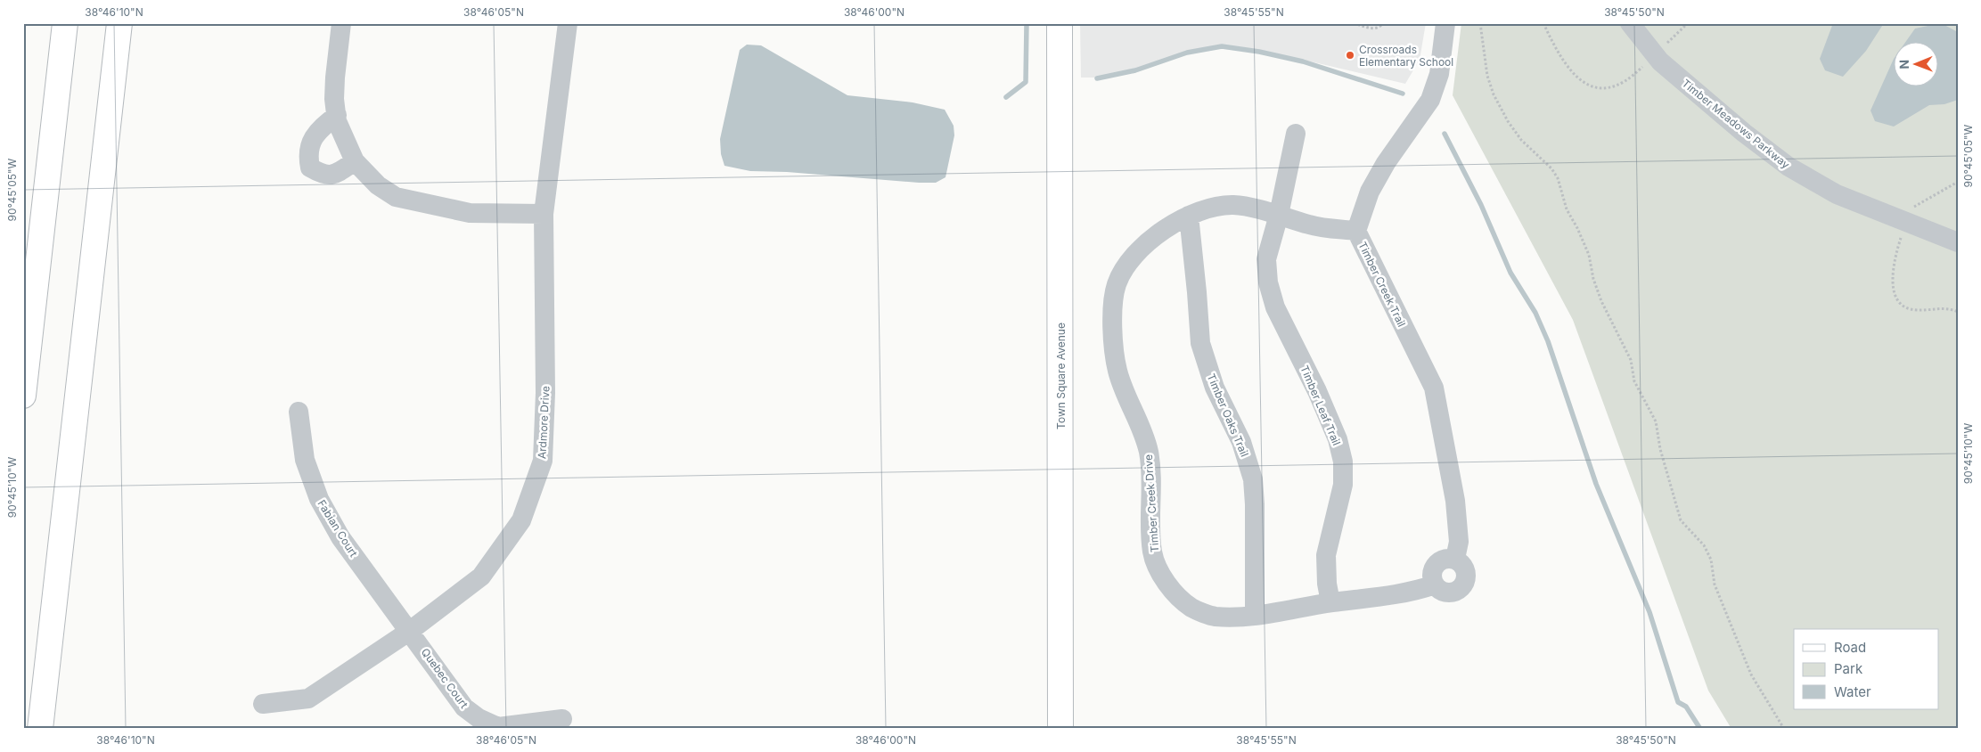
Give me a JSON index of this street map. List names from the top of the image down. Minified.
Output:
{"streets":{"main road":["Town Square Avenue"],"street":["Timber Meadows Parkway","Timber Creek Trail","Timber Leaf Trail","Timber Oaks Trail","Ardmore Drive","Timber Creek Drive","Fabian Court","Quebec Court"]},"crossings":[["Timber Creek Trail","Timber Creek Drive"],["Timber Leaf Trail","Timber Creek Drive"],["Timber Oaks Trail","Timber Creek Drive"],["Ardmore Drive","Fabian Court"],["Ardmore Drive","Quebec Court"],["Fabian Court","Quebec Court"]],"places":["Crossroads Elementary School"],"legend":["Road","Park","Water"],"north":"left","coordinates":["38°46'10\"N","38°46'05\"N","38°46'00\"N","38°45'55\"N","38°45'50\"N","90°45'05\"W","90°45'10\"W"]}
